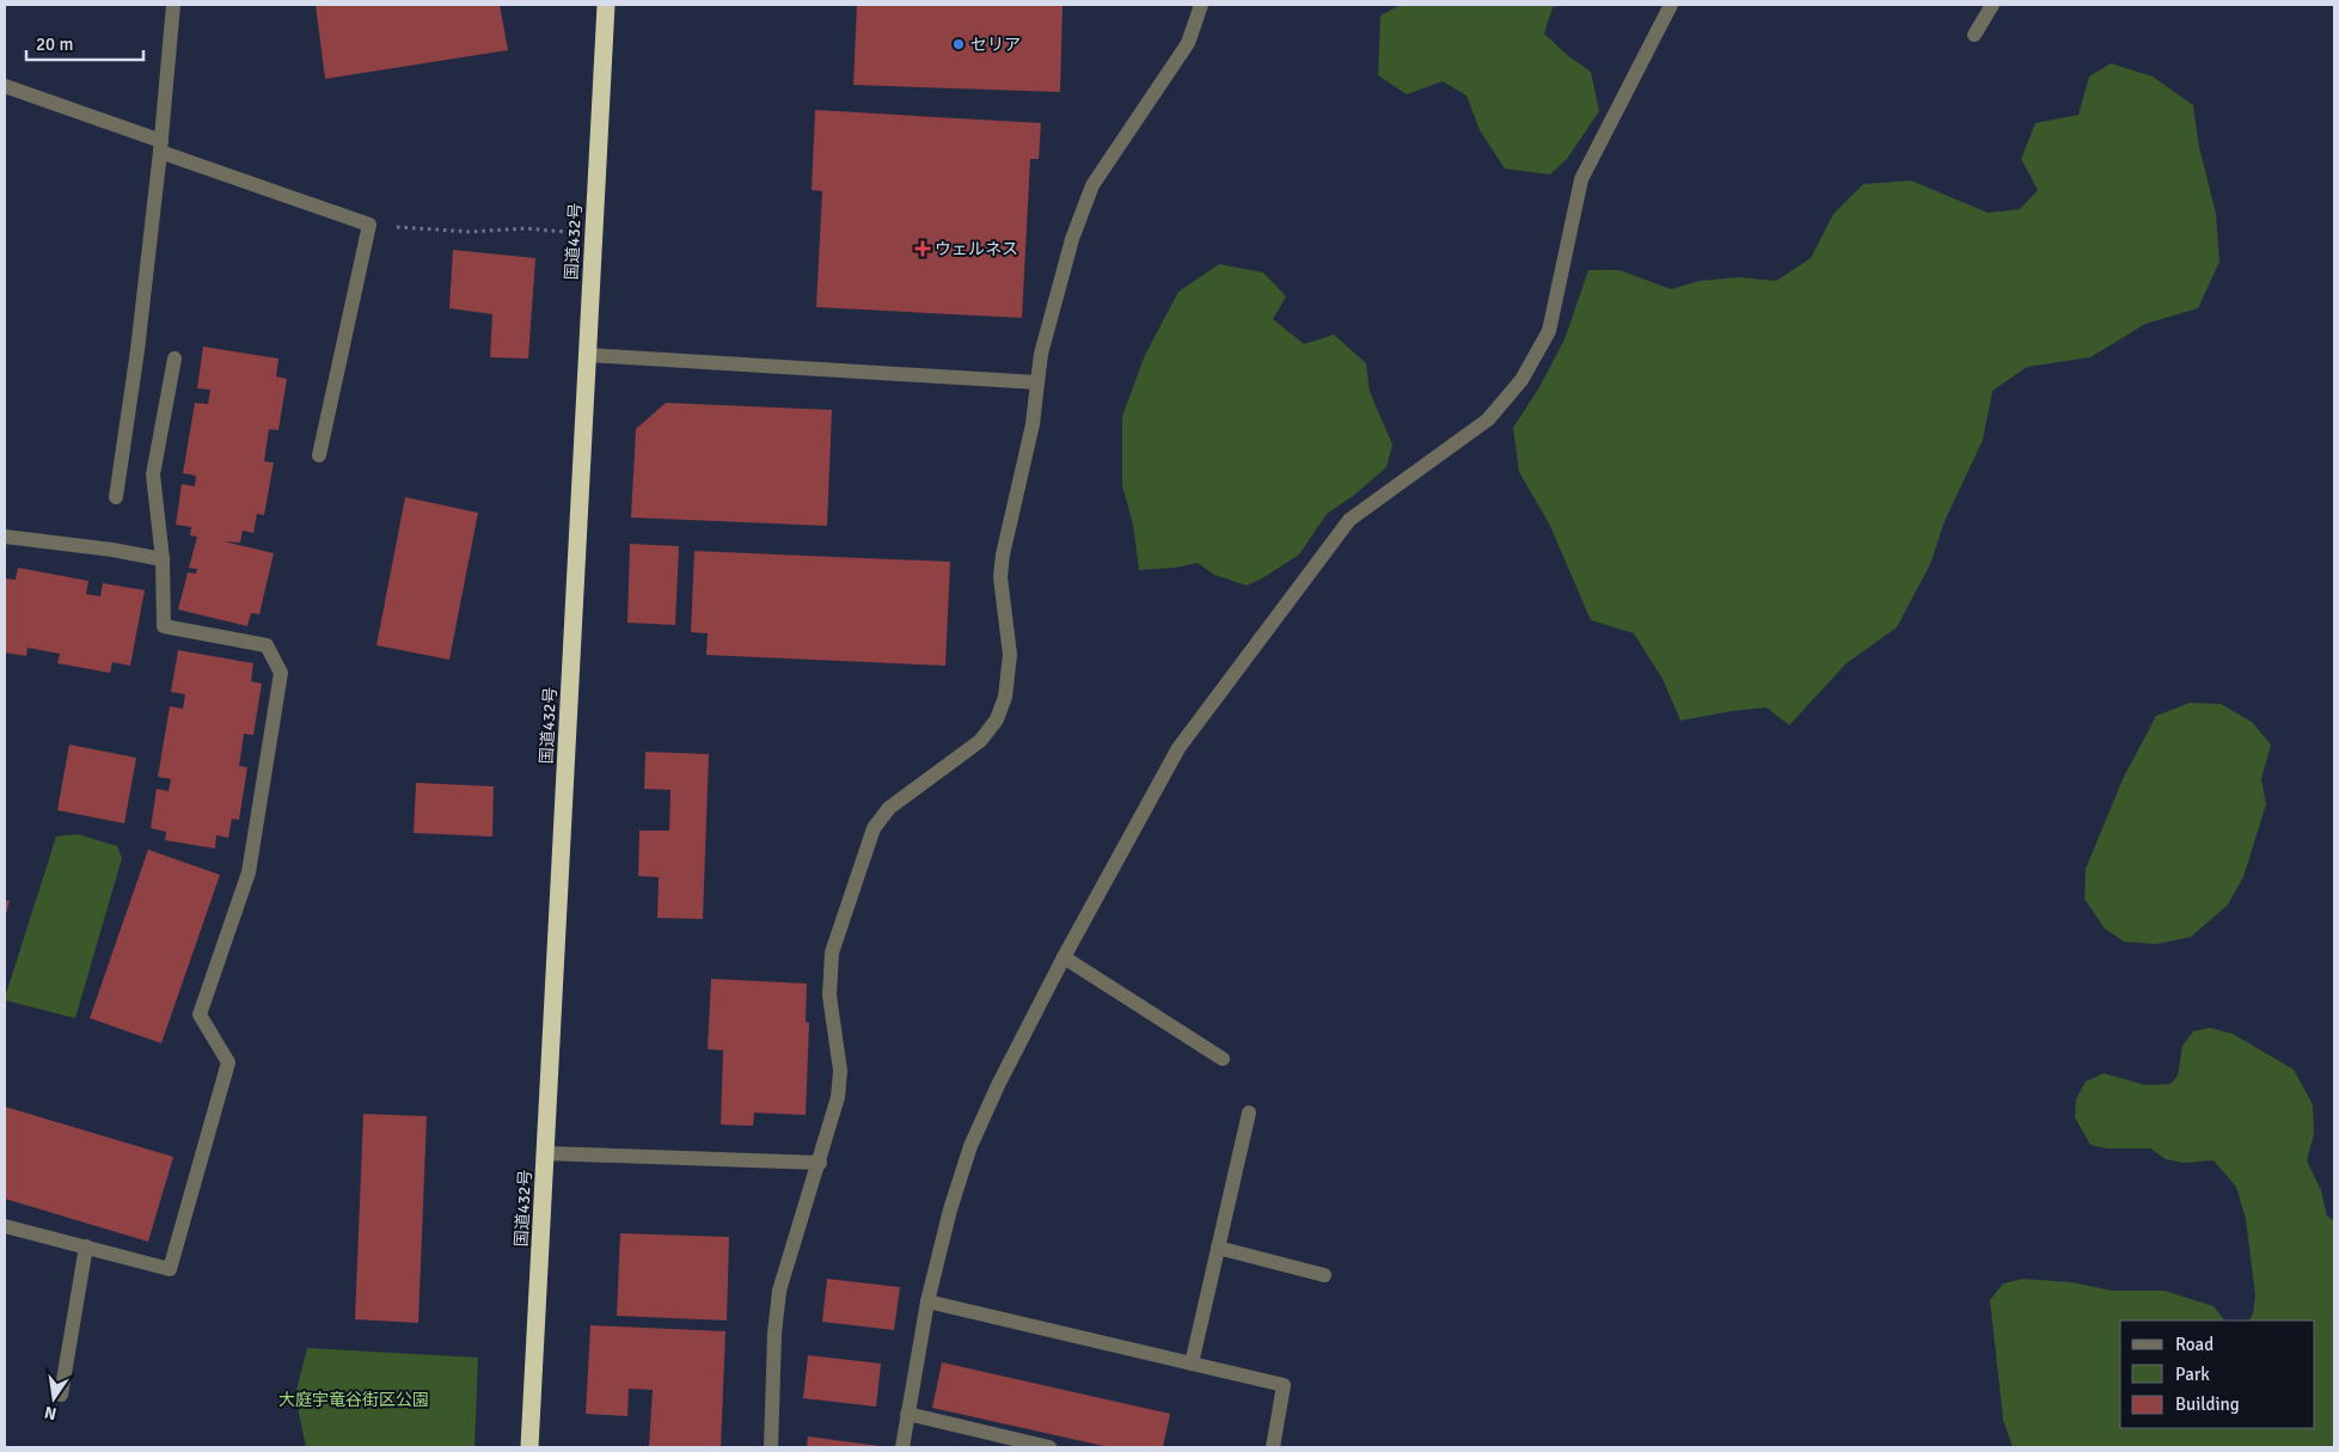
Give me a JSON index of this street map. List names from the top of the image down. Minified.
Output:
{"streets":{"highway":["国道432号"]},"parks":["大庭宇竜谷街区公園"],"places":{"other":["セリア"],"health":["ウェルネス"]},"legend":["Road","Park","Building"],"scale_bar":"20 m","north":"bottom"}
